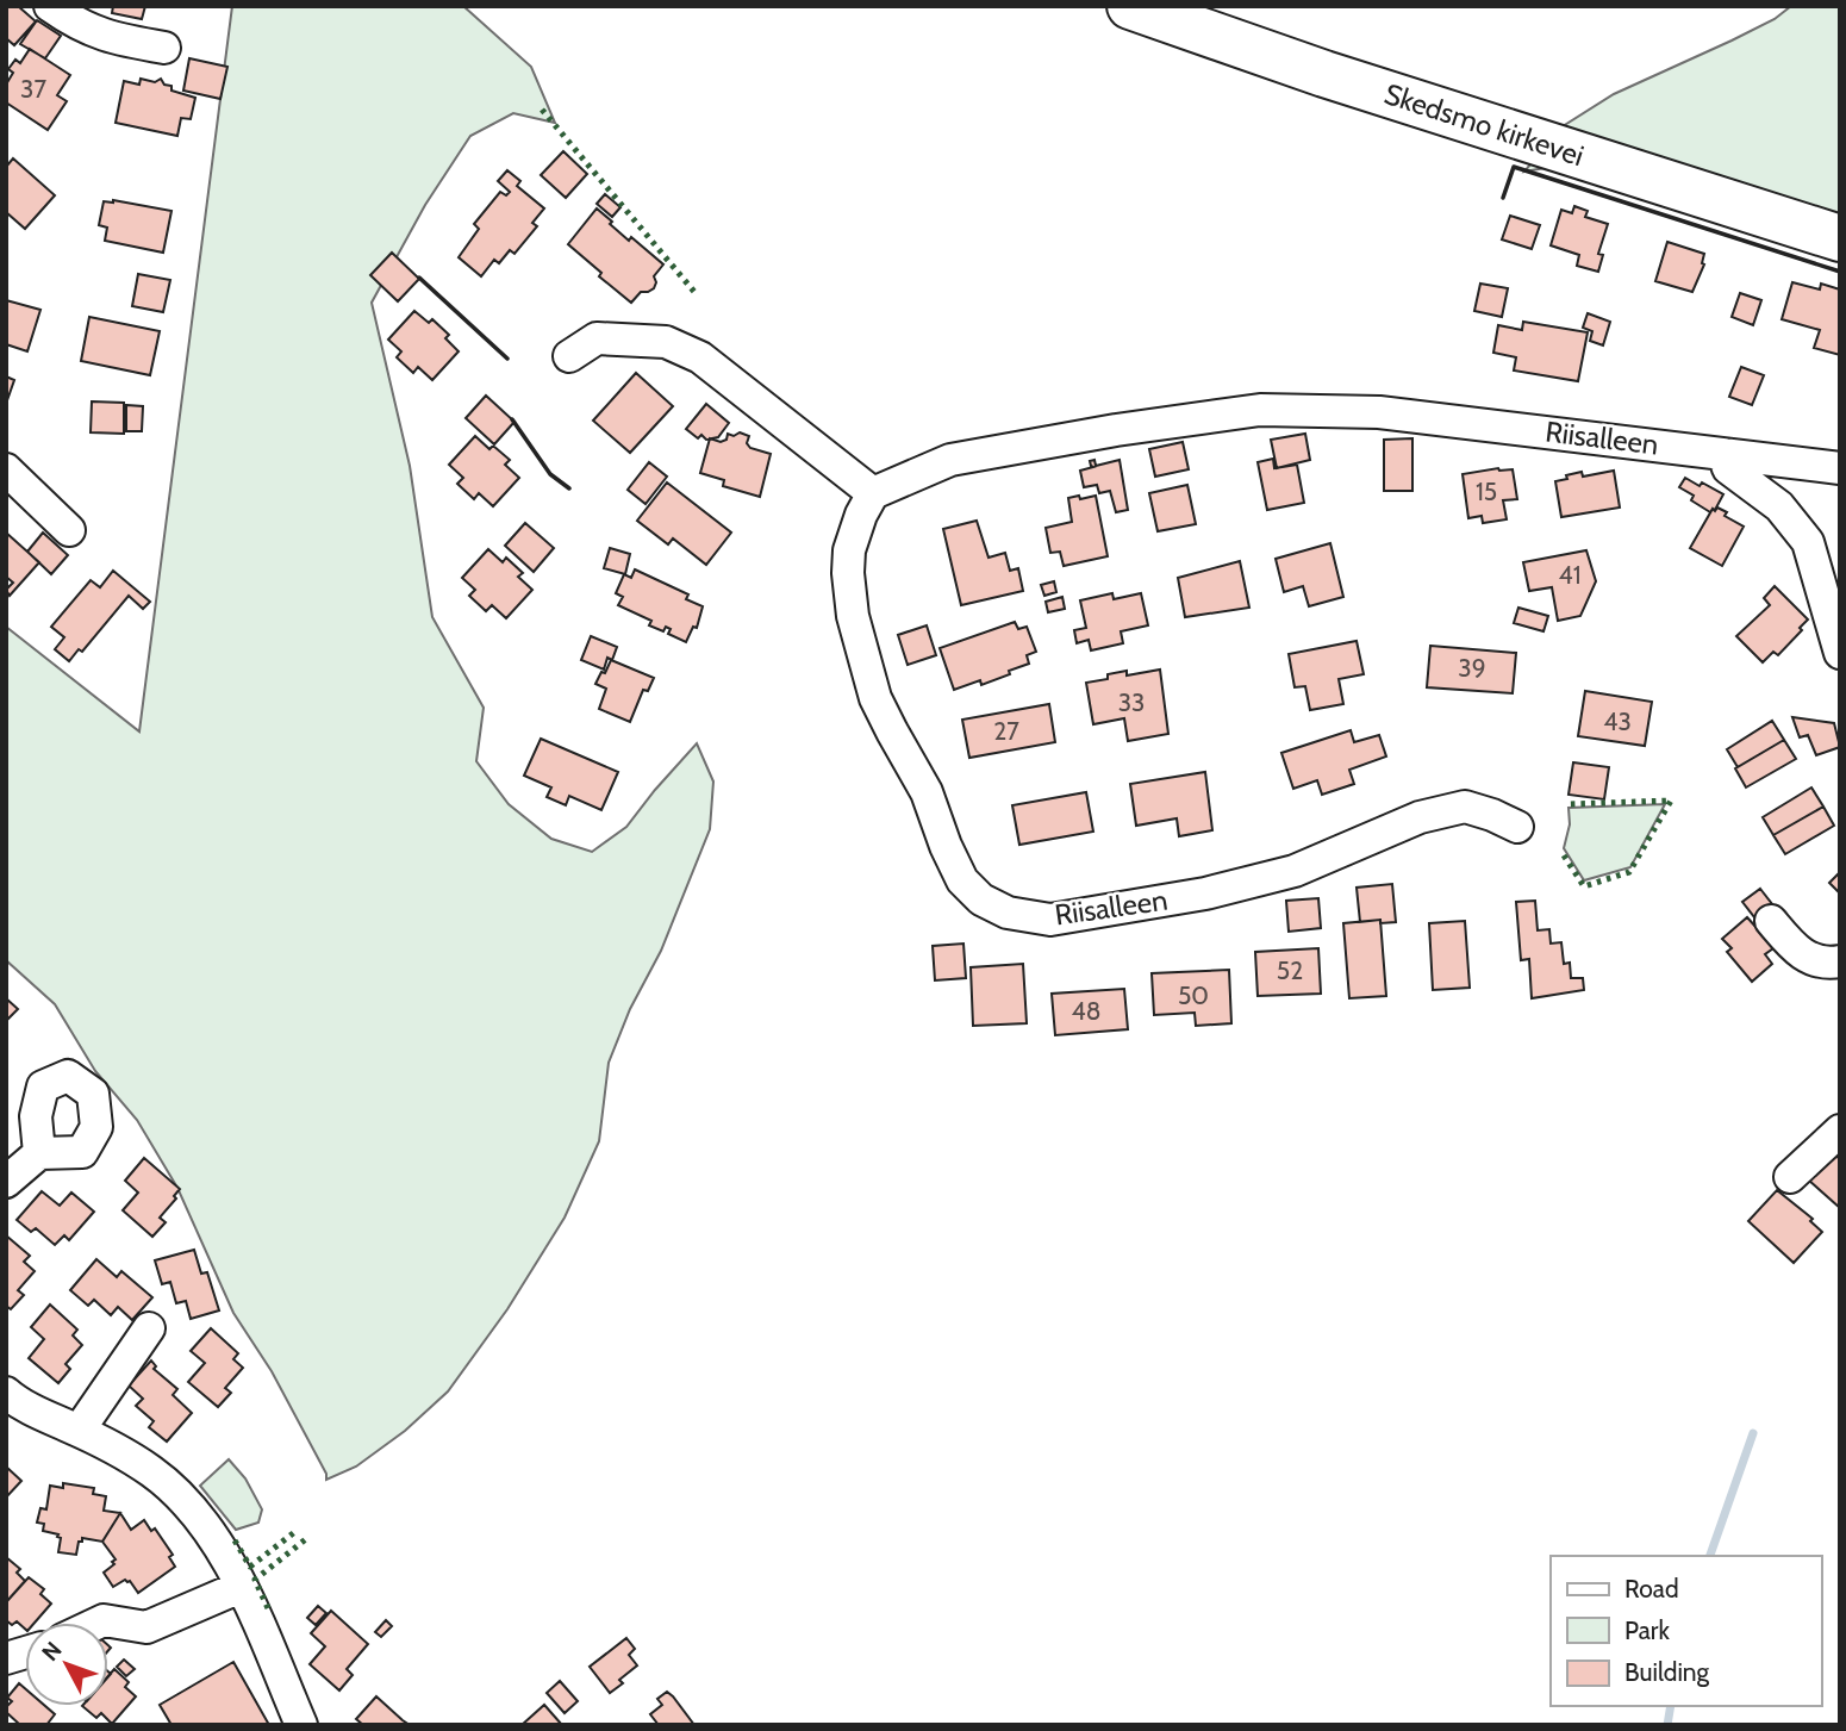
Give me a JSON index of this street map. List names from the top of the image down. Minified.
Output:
{"streets":{"highway":["Skedsmo kirkevei"],"street":["Riisalleen"]},"house_numbers":["37","15","41","39","33","43","27","52","50","48"],"legend":["Road","Park","Building"],"north":"top left"}
